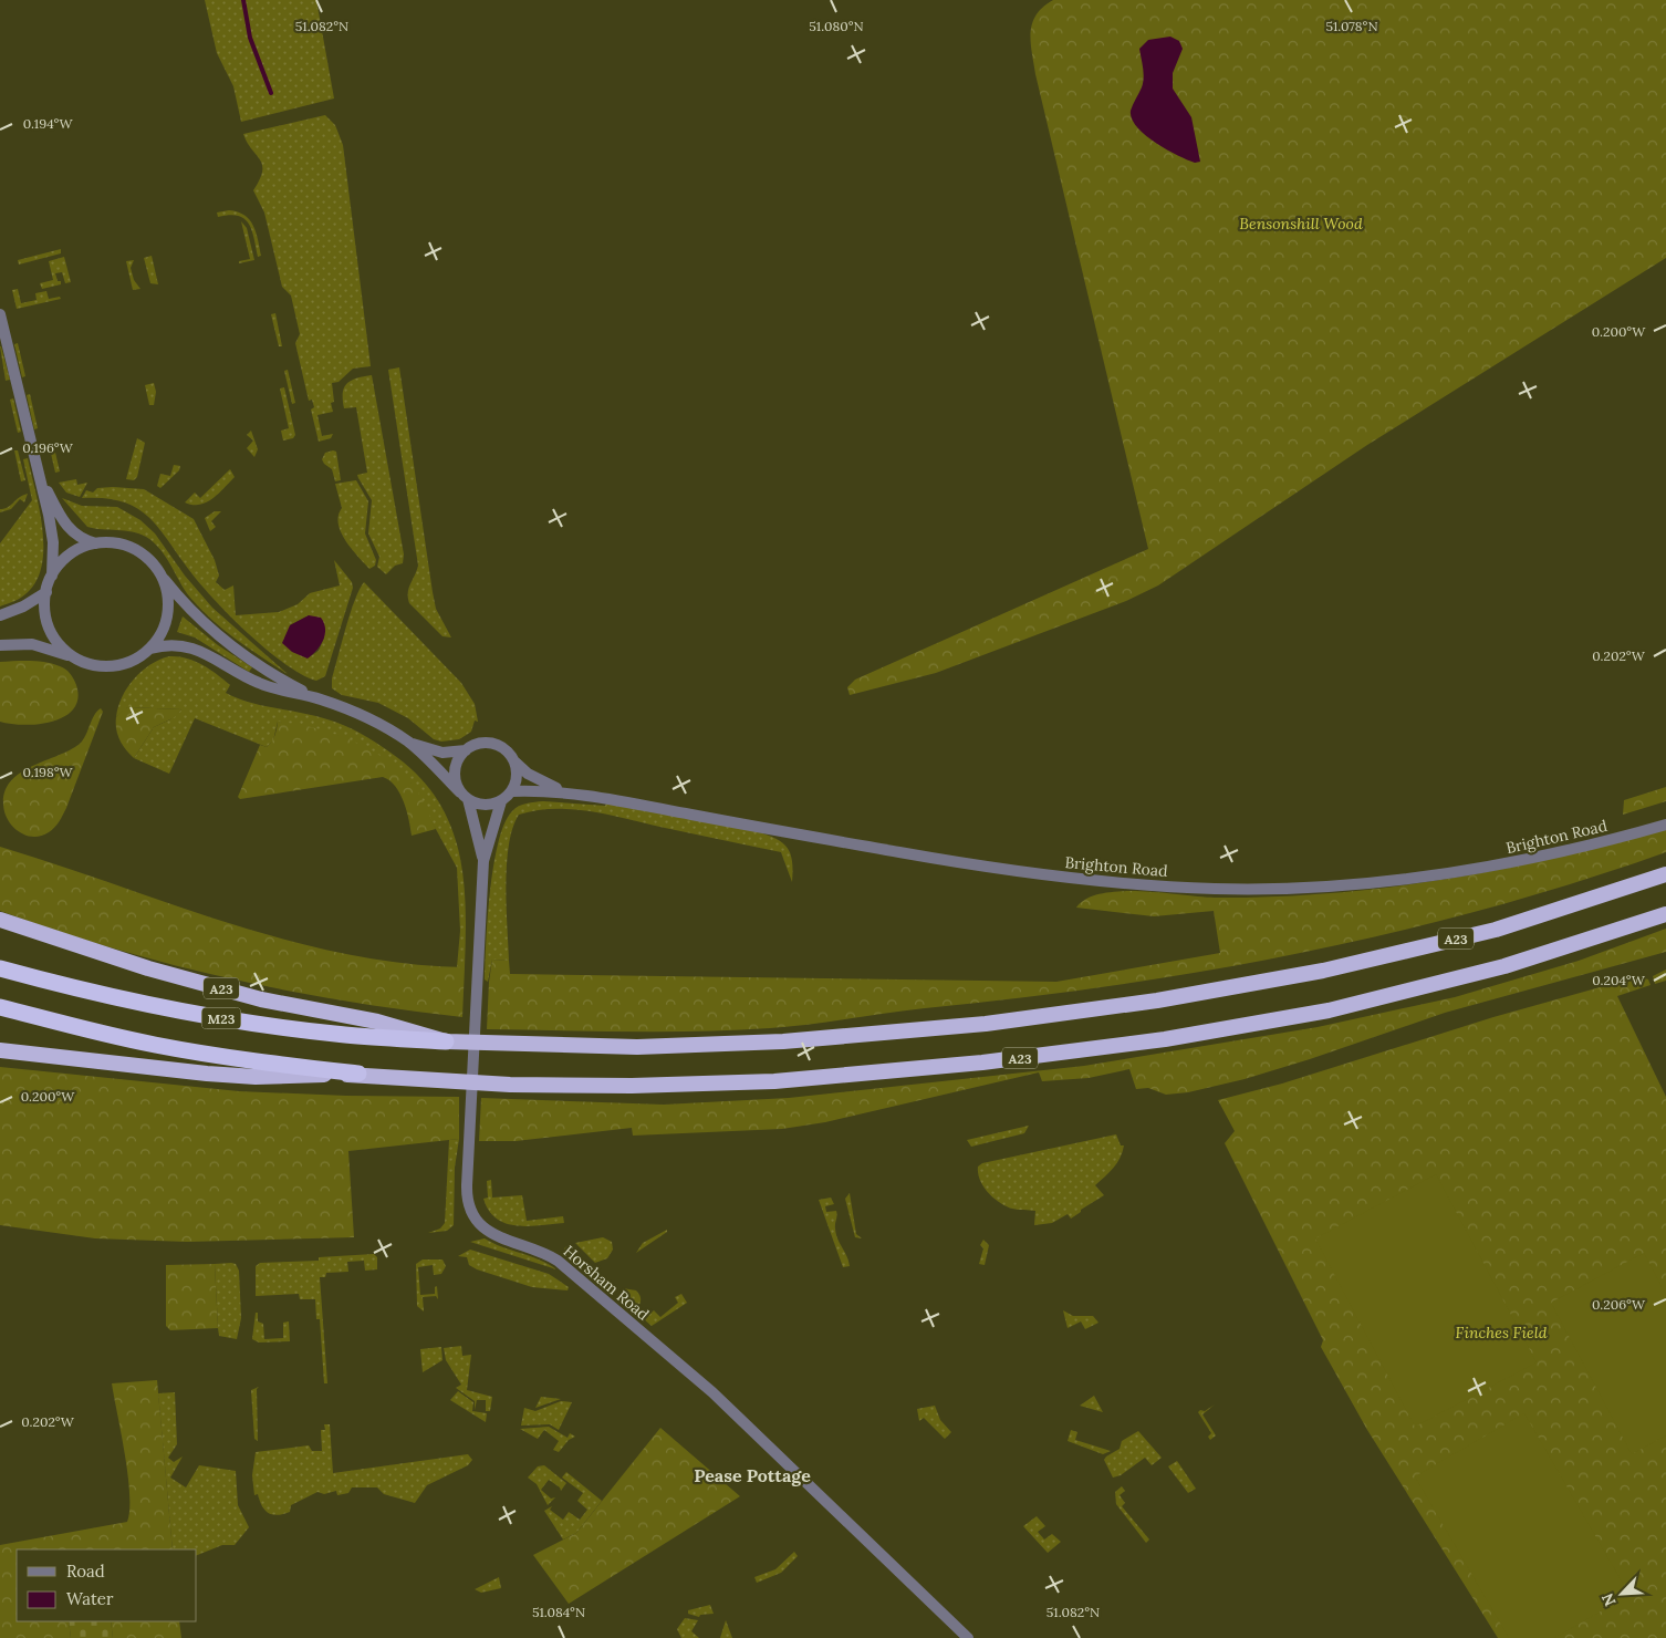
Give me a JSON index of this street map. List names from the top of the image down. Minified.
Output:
{"streets":{"highway":["A23","M23"],"street":["Brighton Road","Horsham Road"]},"crossings":[["Brighton Road","Horsham Road"],["A23","M23"]],"districts":["Pease Pottage"],"parks":["Bensonshill Wood","Finches Field"],"legend":["Road","Water"],"north":"bottom left","coordinates":["51.082°N","51.080°N","51.078°N","0.194°W","0.200°W","0.196°W","0.202°W","0.198°W","0.204°W","0.206°W","51.084°N"]}
